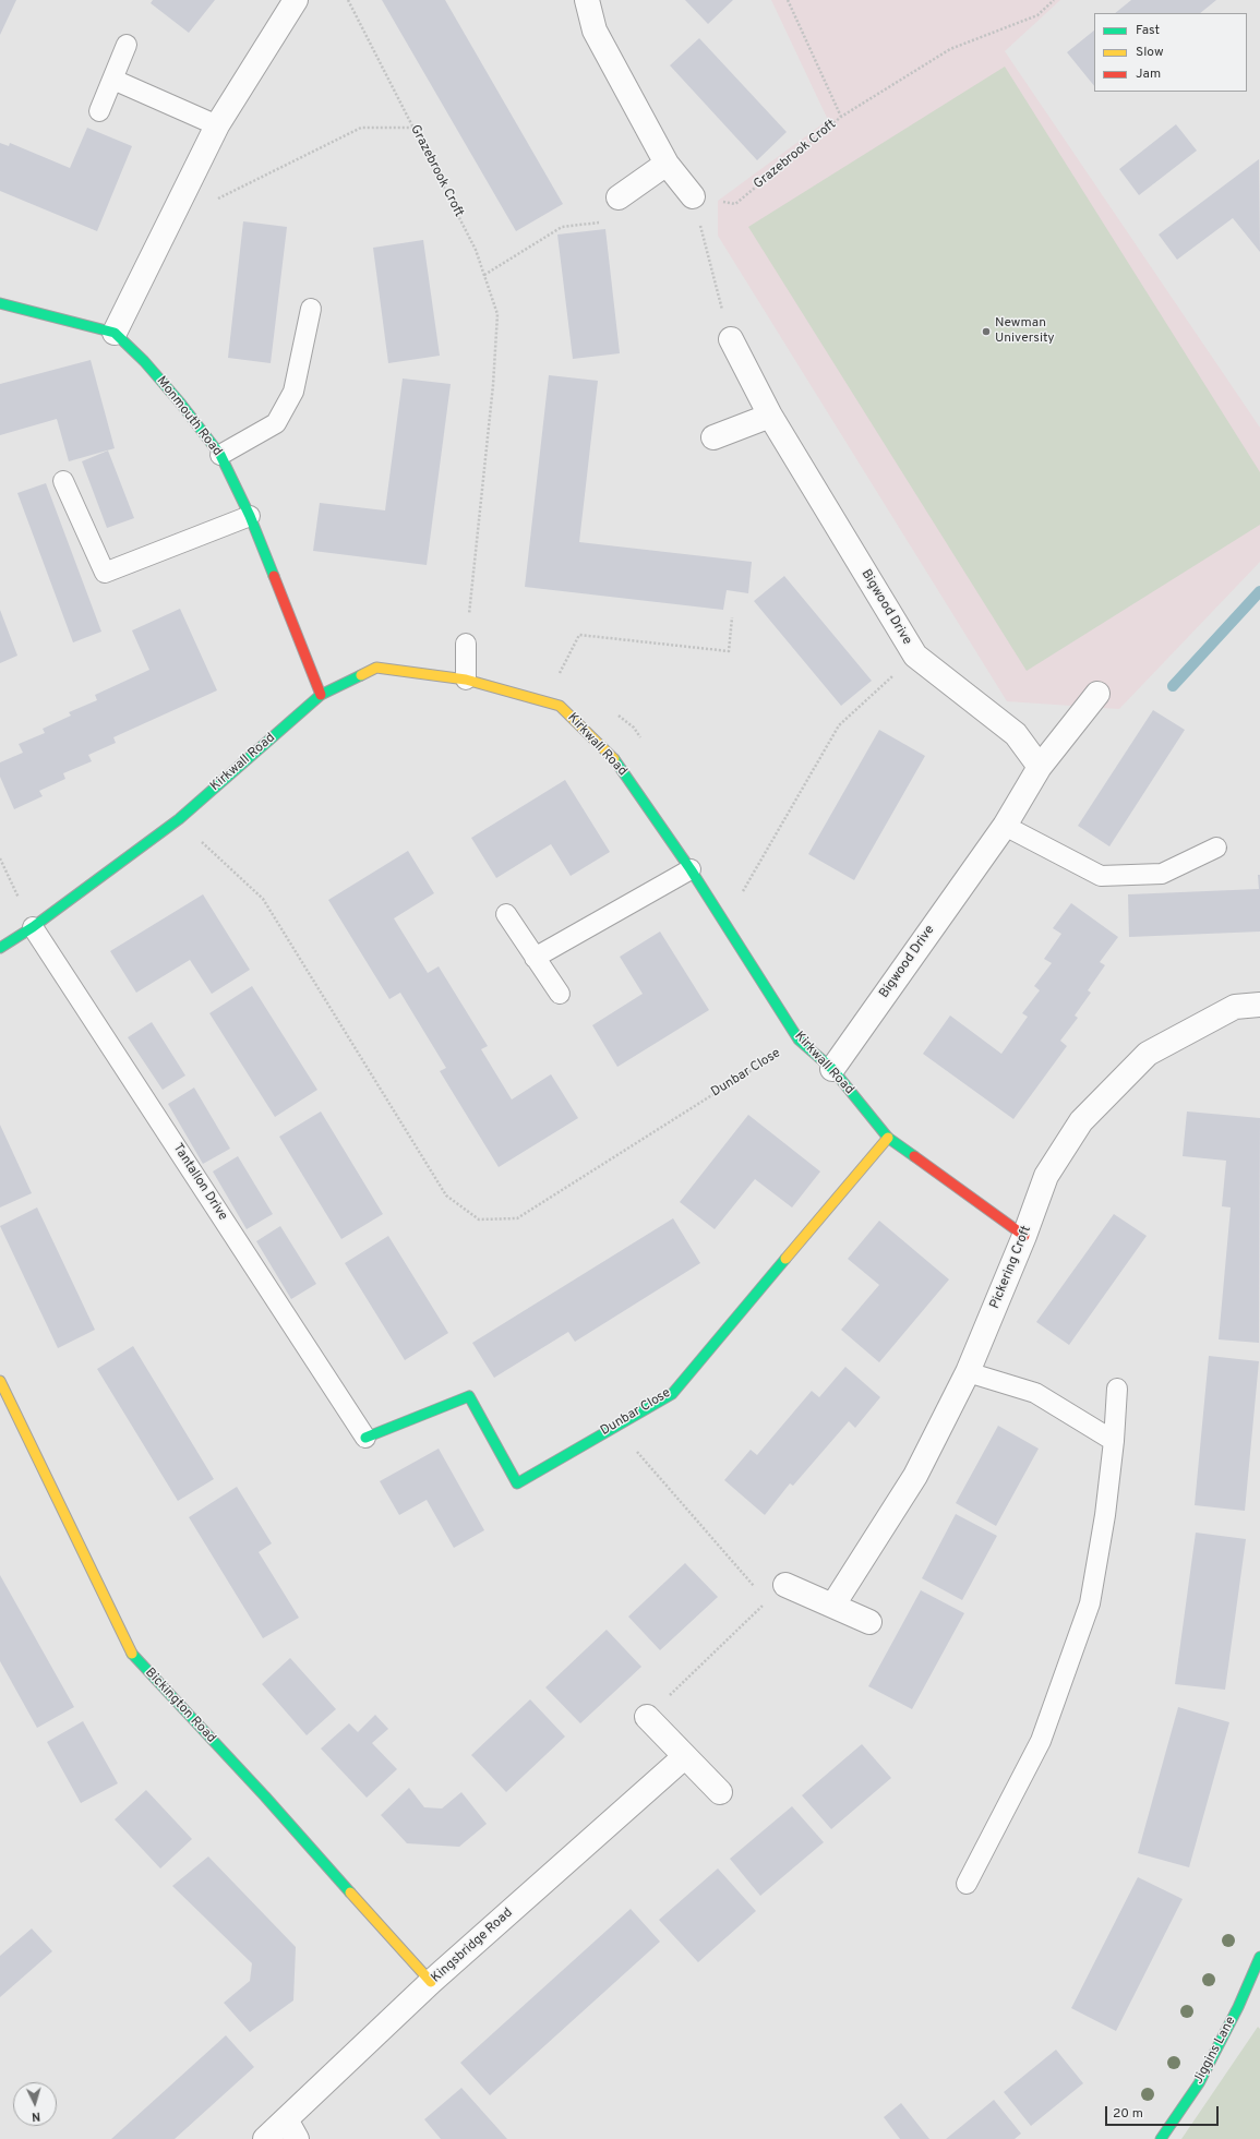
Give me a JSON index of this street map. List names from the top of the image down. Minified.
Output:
{"streets":{"street":["Monmouth Road","Bigwood Drive","Kirkwall Road","Dunbar Close","Pickering Croft","Bickington Road","Kingsbridge Road","Jiggins Lane"],"lane":["Tantallon Drive"],"path":["Grazebrook Croft"]},"crossings":[["Monmouth Road","Kirkwall Road"],["Bigwood Drive","Kirkwall Road"],["Kirkwall Road","Dunbar Close"],["Kirkwall Road","Tantallon Drive"],["Kirkwall Road","Pickering Croft"],["Dunbar Close","Tantallon Drive"],["Bickington Road","Kingsbridge Road"]],"places":["Newman University"],"legend":["Fast","Slow","Jam"],"scale_bar":"20 m","north":"bottom"}
